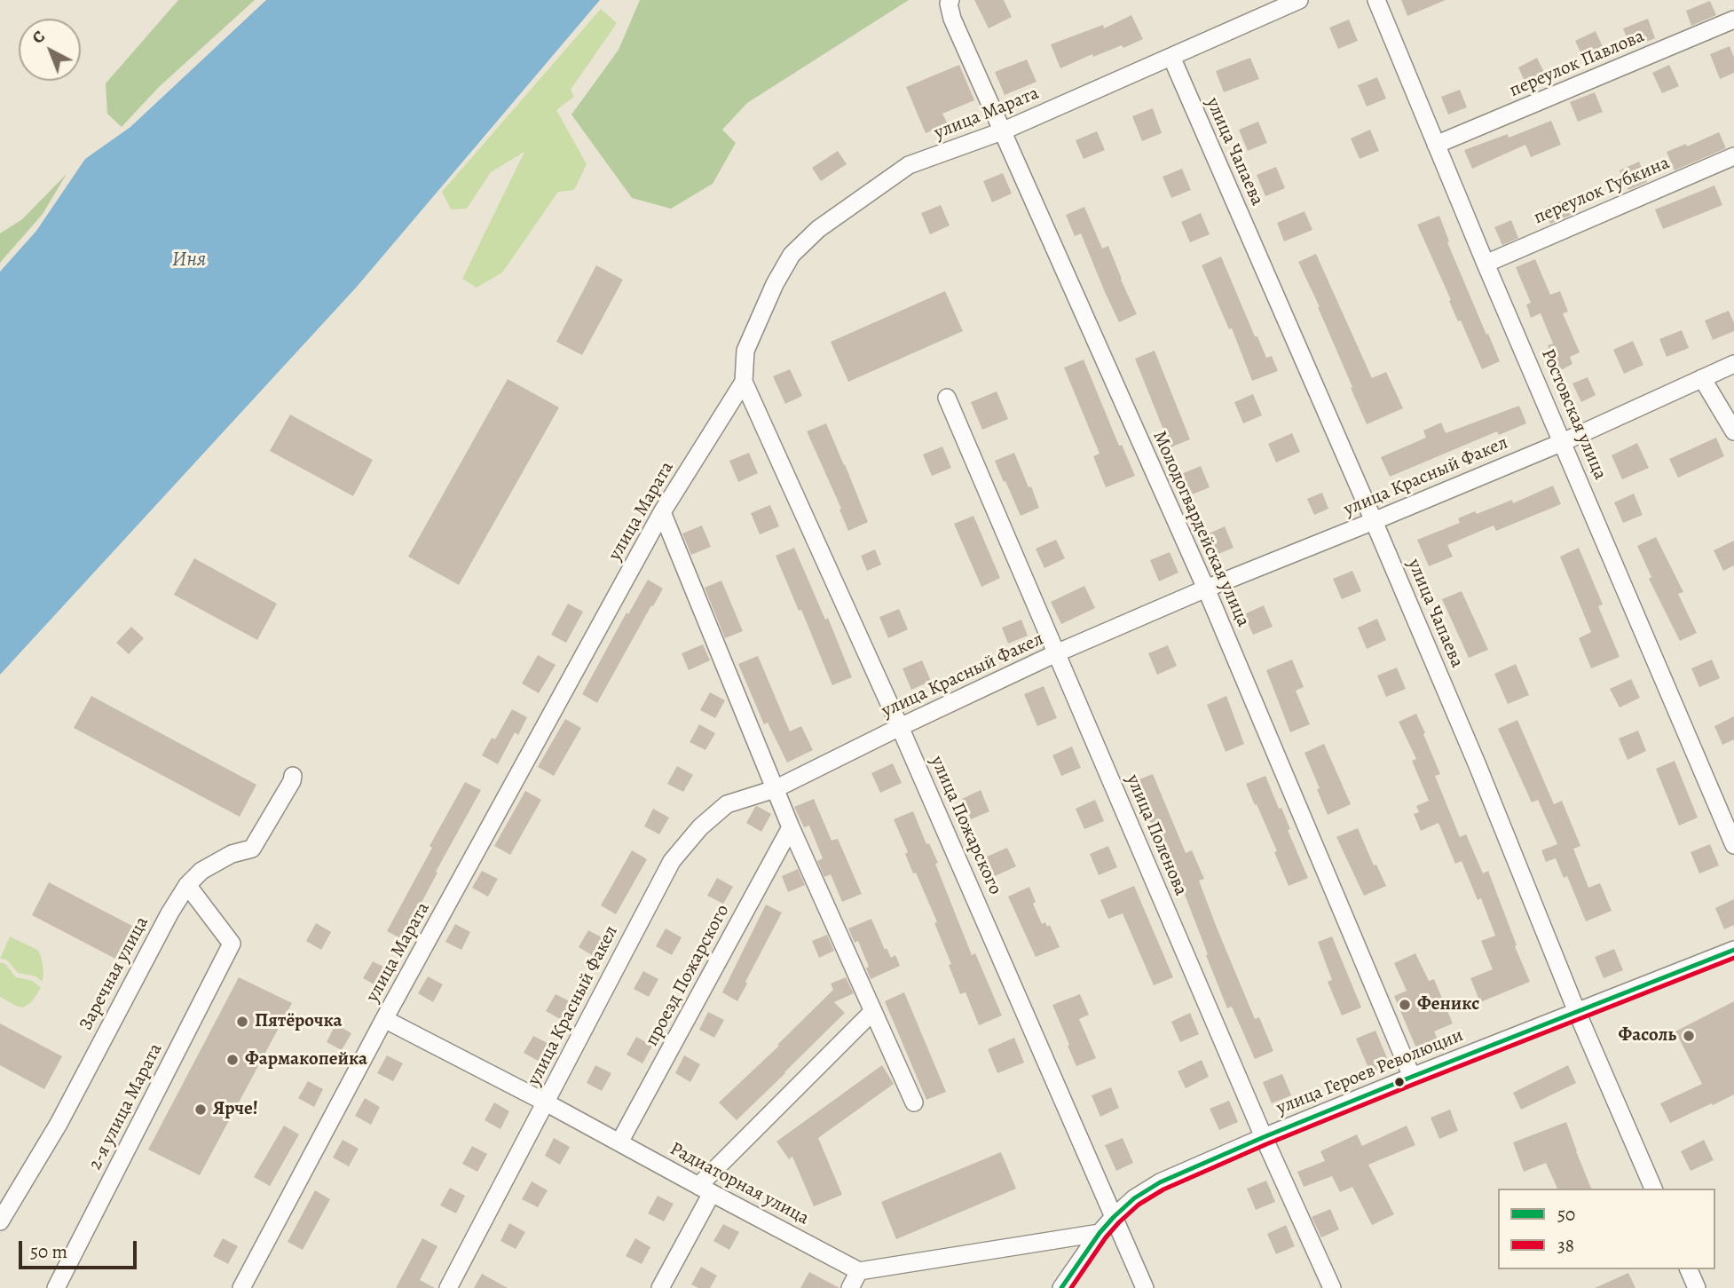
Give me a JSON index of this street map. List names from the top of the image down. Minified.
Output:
{"streets":{"street":["переулок Павлова","улица Марата","улица Чапаева","переулок Губкина","Ростовская улица","улица Красный Факел","Молодогвардейская улица","улица Пожарского","улица Поленова","Заречная улица","проезд Пожарского","улица Героев Революции","2-я улица Марата","Радиаторная улица"]},"crossings":[["переулок Павлова","Ростовская улица"],["улица Марата","улица Чапаева"],["улица Марата","Молодогвардейская улица"],["улица Марата","улица Пожарского"],["улица Марата","Радиаторная улица"],["улица Чапаева","улица Красный Факел"],["улица Чапаева","улица Героев Революции"],["переулок Губкина","Ростовская улица"],["Ростовская улица","улица Красный Факел"],["улица Красный Факел","Молодогвардейская улица"],["улица Красный Факел","улица Пожарского"],["улица Красный Факел","улица Поленова"],["улица Красный Факел","Радиаторная улица"],["Молодогвардейская улица","улица Героев Революции"],["улица Пожарского","улица Героев Революции"],["улица Поленова","улица Героев Революции"],["Заречная улица","2-я улица Марата"],["проезд Пожарского","Радиаторная улица"]],"water":["Иня"],"places":["Феникс","Пятёрочка","Фасоль","Фармакопейка","Ярче!"],"lines":["transit line 50","transit line 38"],"legend":["50","38"],"scale_bar":"50 m","north":"top left"}
